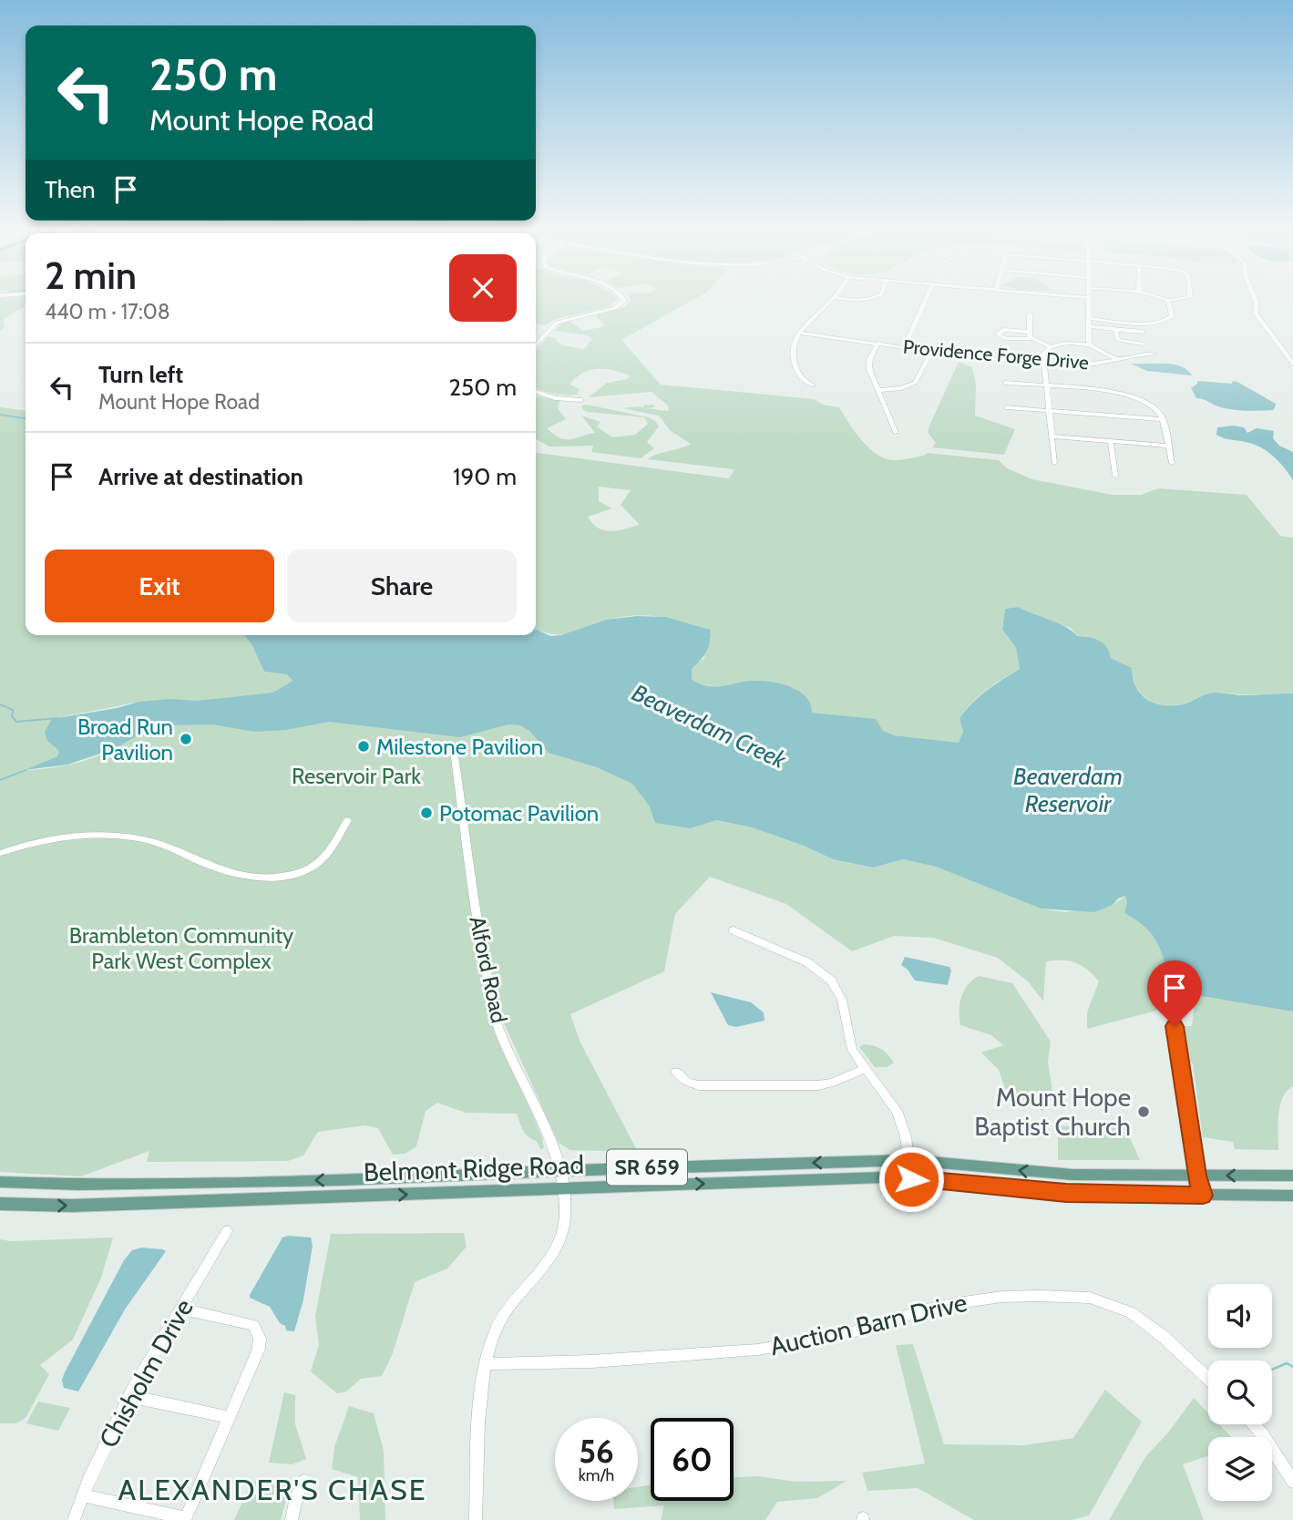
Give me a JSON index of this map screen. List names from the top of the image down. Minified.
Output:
{"streets":{"main road":["SR 659","Belmont Ridge Road"],"street":["Providence Forge Drive","Alford Road","Auction Barn Drive","Chisholm Drive"]},"crossings":[["Alford Road","Belmont Ridge Road"],["Alford Road","Auction Barn Drive"]],"districts":["ALEXANDER'S CHASE"],"water":["Beaverdam Creek","Beaverdam Reservoir"],"parks":["Reservoir Park","Brambleton Community Park West Complex"],"places":["Broad Run Pavilion","Milestone Pavilion","Potomac Pavilion","Mount Hope Baptist Church"],"page":{"turn":["250 m","Mount Hope Road"],"then":"Then","heading":["2 min","440 m · 17:08"],"list":[{"name":"Turn left","note":"Mount Hope Road","value":"250 m"},{"name":"Arrive at destination","value":"190 m"}],"buttons":["Exit","Share"],"speed":"56 km/h","limit":"60"}}
